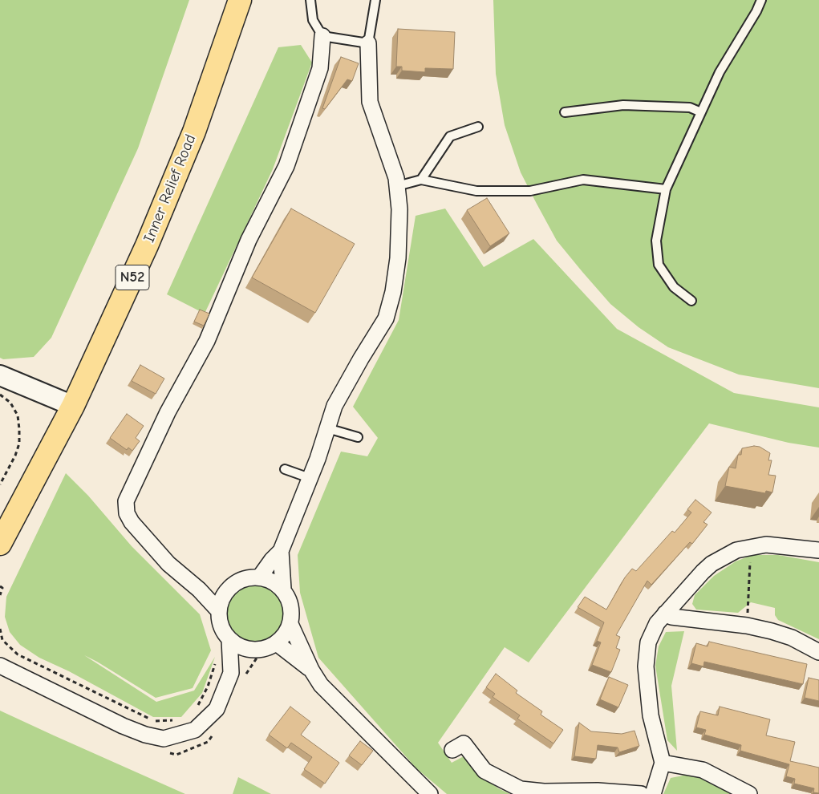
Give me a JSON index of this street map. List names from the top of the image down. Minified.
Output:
{"streets":{"main road":["Inner Relief Road","N52"]}}
